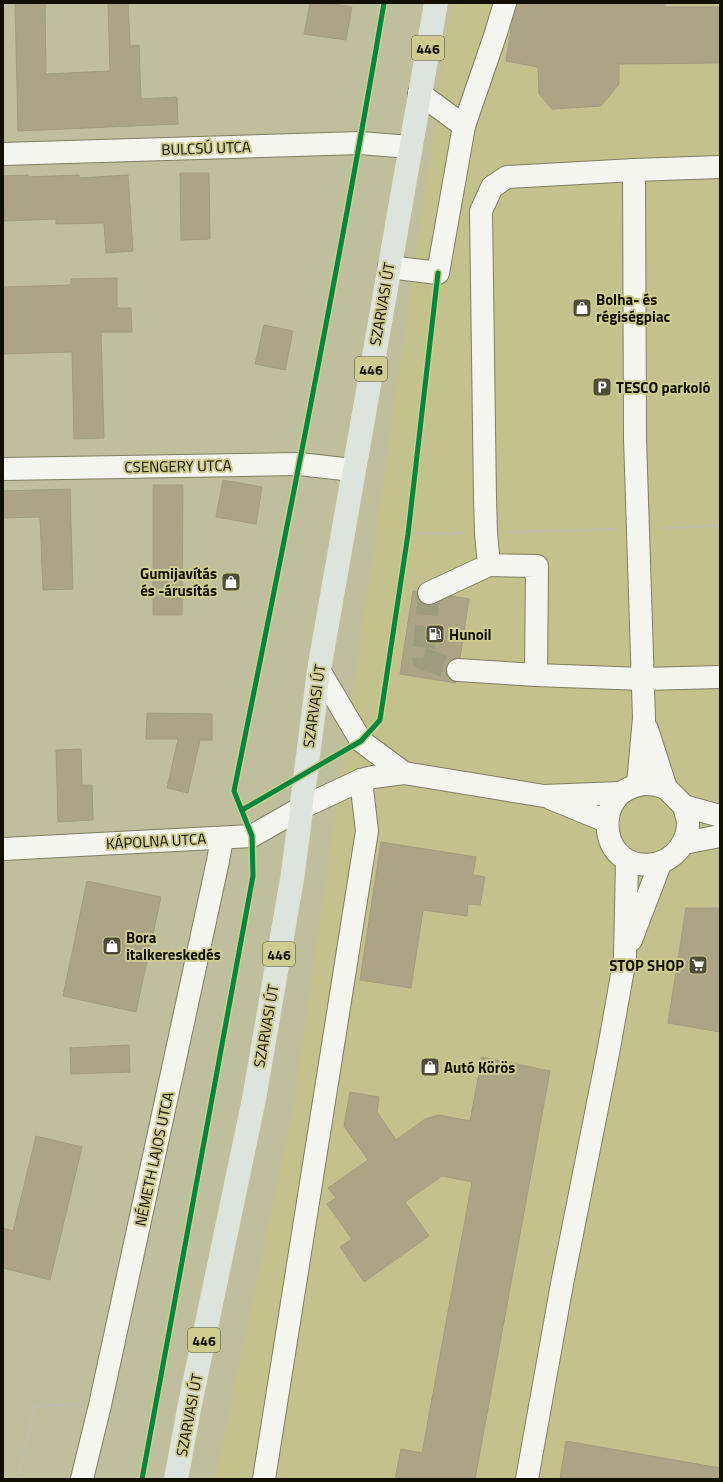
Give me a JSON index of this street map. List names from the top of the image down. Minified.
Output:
{"streets":{"main road":["446","SZARVASI ÚT"],"street":["BULCSÚ UTCA","CSENGERY UTCA","KÁPOLNA UTCA","NÉMETH LAJOS UTCA"]},"crossings":[["BULCSÚ UTCA","SZARVASI ÚT"],["SZARVASI ÚT","CSENGERY UTCA"],["SZARVASI ÚT","KÁPOLNA UTCA"],["KÁPOLNA UTCA","NÉMETH LAJOS UTCA"]],"places":{"shop":["Bolha- és régiségpiac","Gumijavítás és -árusítás","Bora italkereskedés","Autó Körös"],"parking":["TESCO parkoló"],"fuel station":["Hunoil"],"supermarket":["STOP SHOP"]}}
